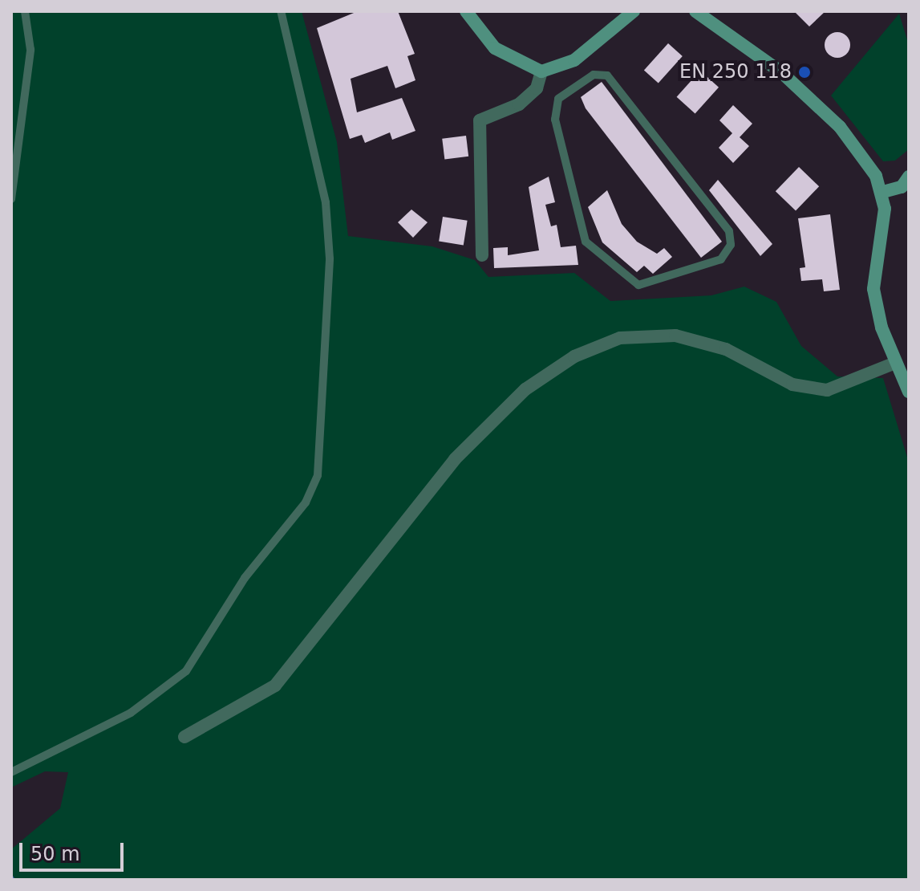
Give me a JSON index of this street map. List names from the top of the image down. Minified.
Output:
{"places":["EN 250 118"],"scale_bar":"50 m"}
